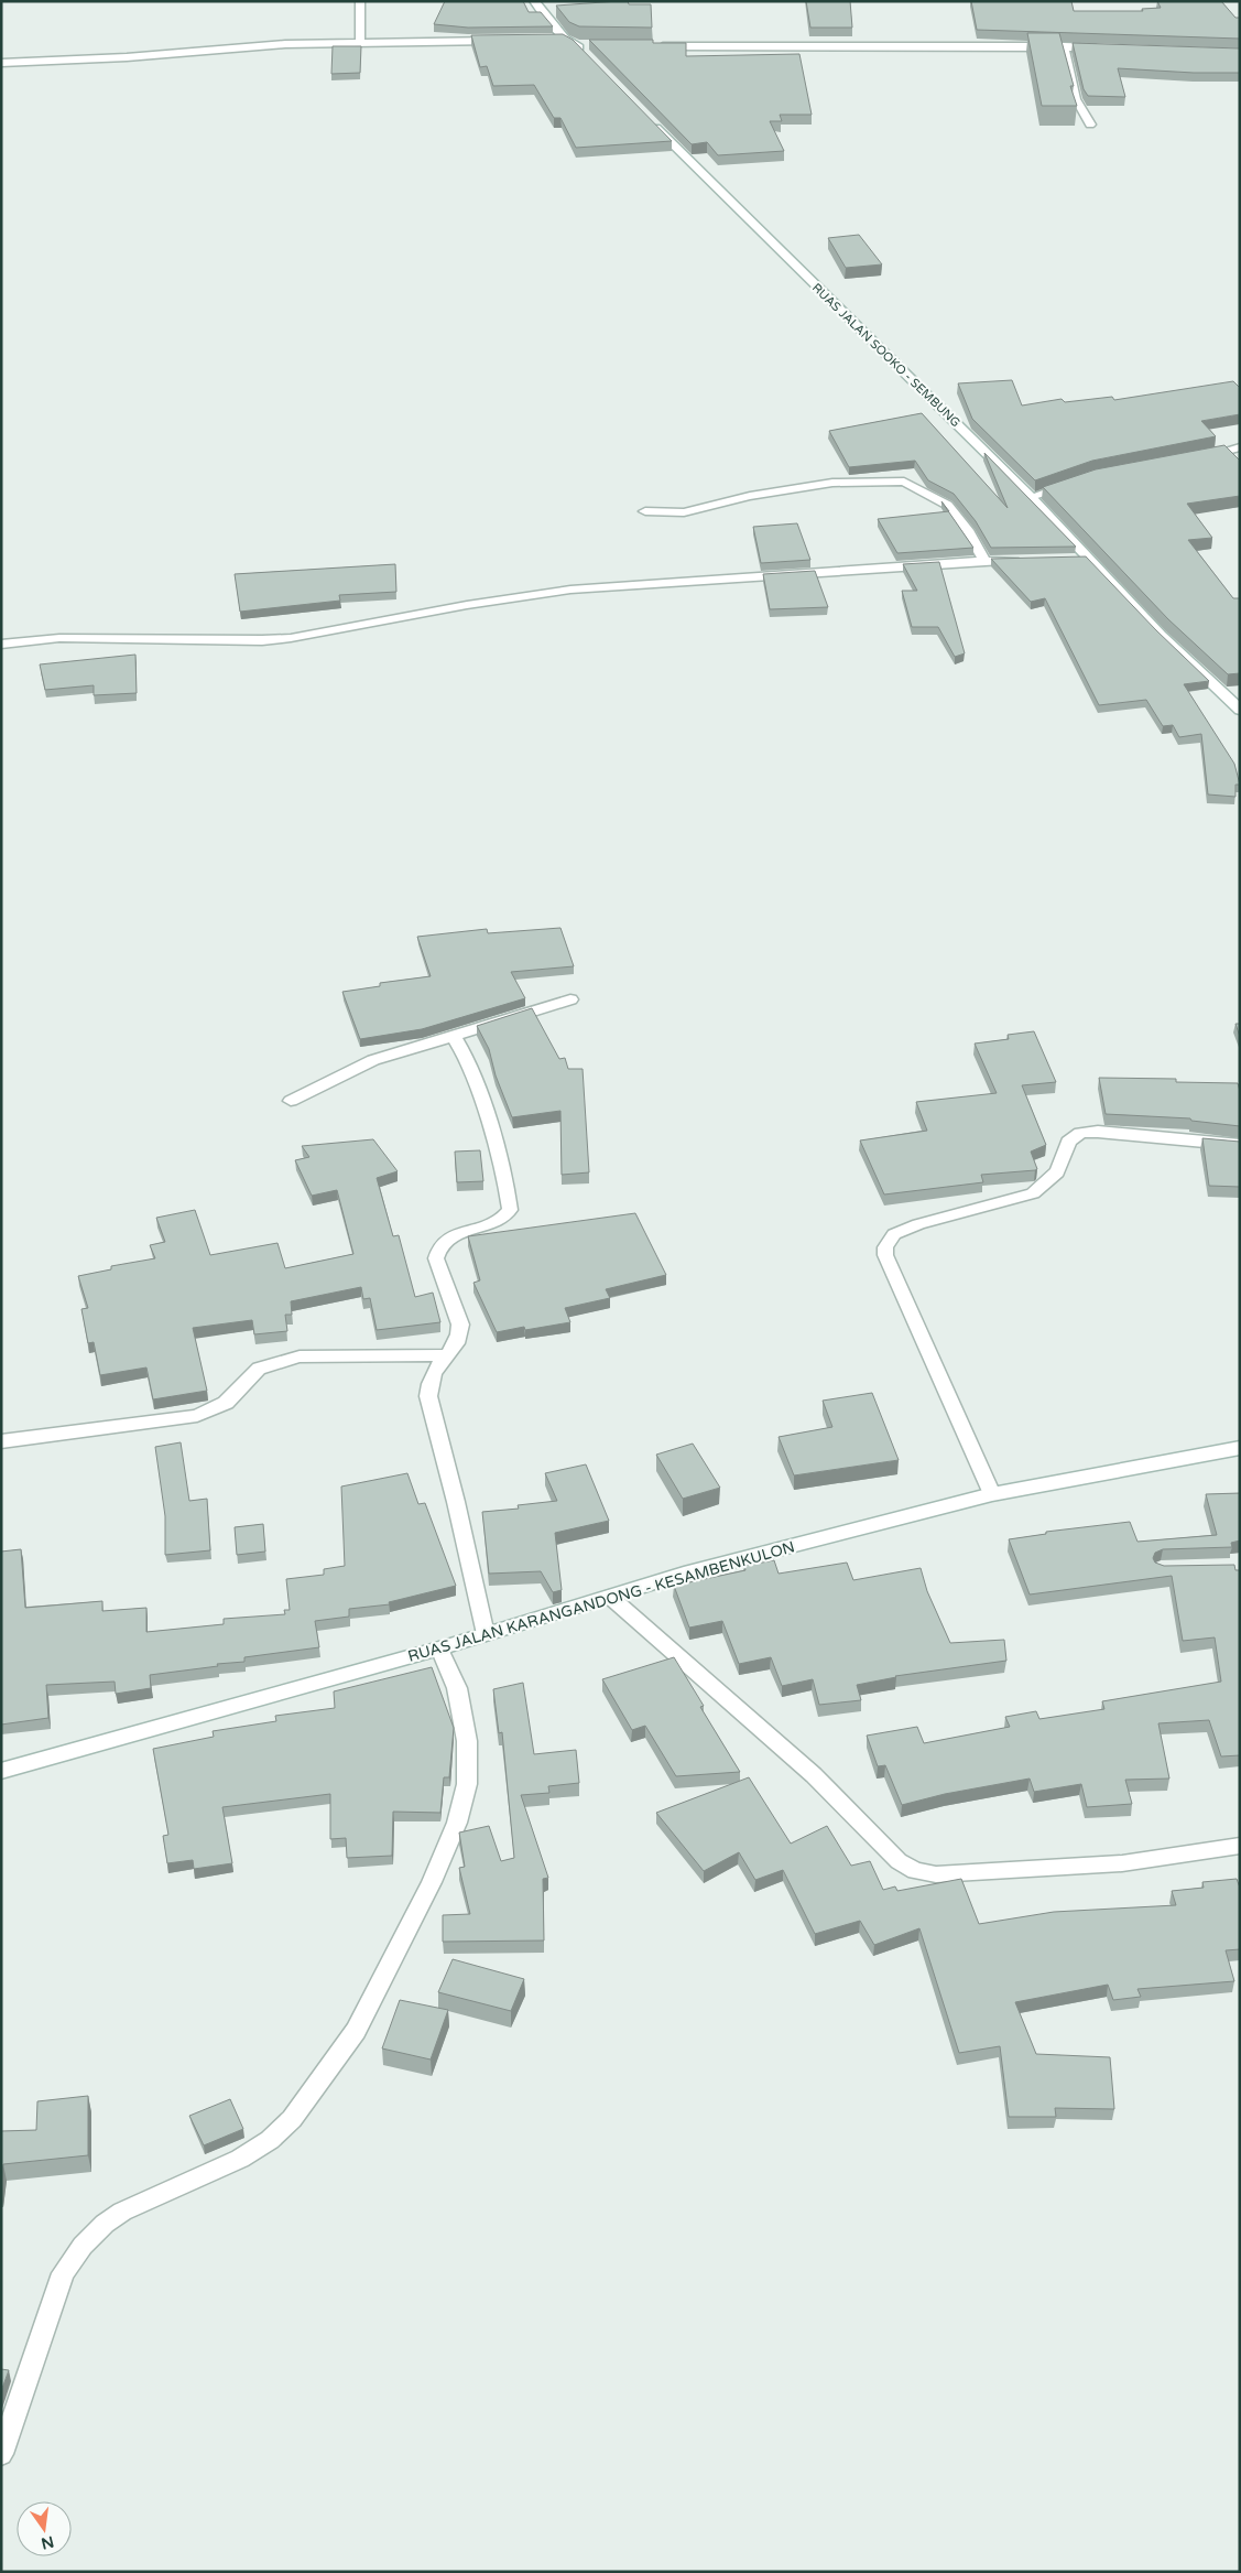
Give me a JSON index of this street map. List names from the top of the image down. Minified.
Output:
{"streets":{"street":["RUAS JALAN SOOKO - SEMBUNG","RUAS JALAN KARANGANDONG - KESAMBENKULON"]},"north":"bottom"}
